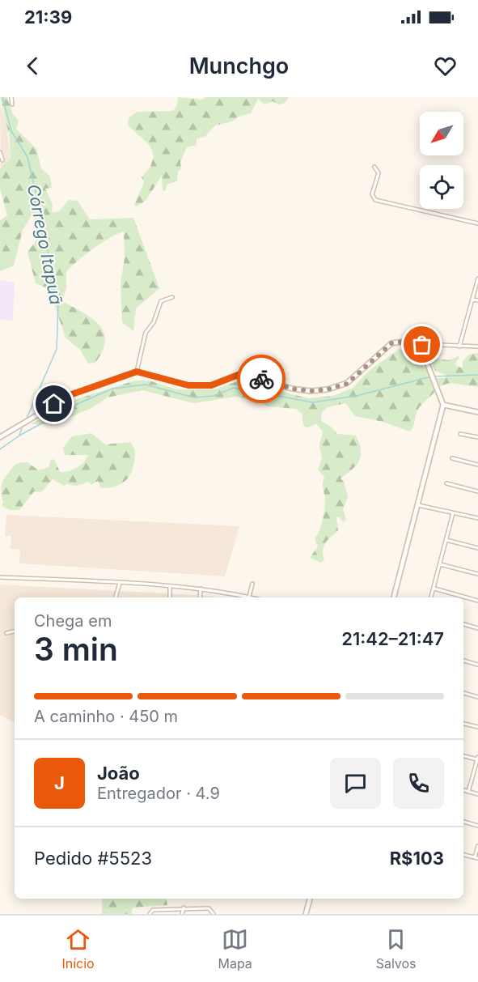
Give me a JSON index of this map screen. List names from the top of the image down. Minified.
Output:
{"water":["Córrego Itapuã"],"north":"bottom left","page":{"status":"21:39","header":"Munchgo","heading":["3 min","Chega em","21:42–21:47"],"panel":["João","Entregador · 4.9","Pedido #5523","R$103"],"bar":"A caminho · 450 m","round":"J","tabs":["Início","Mapa","Salvos"]}}
